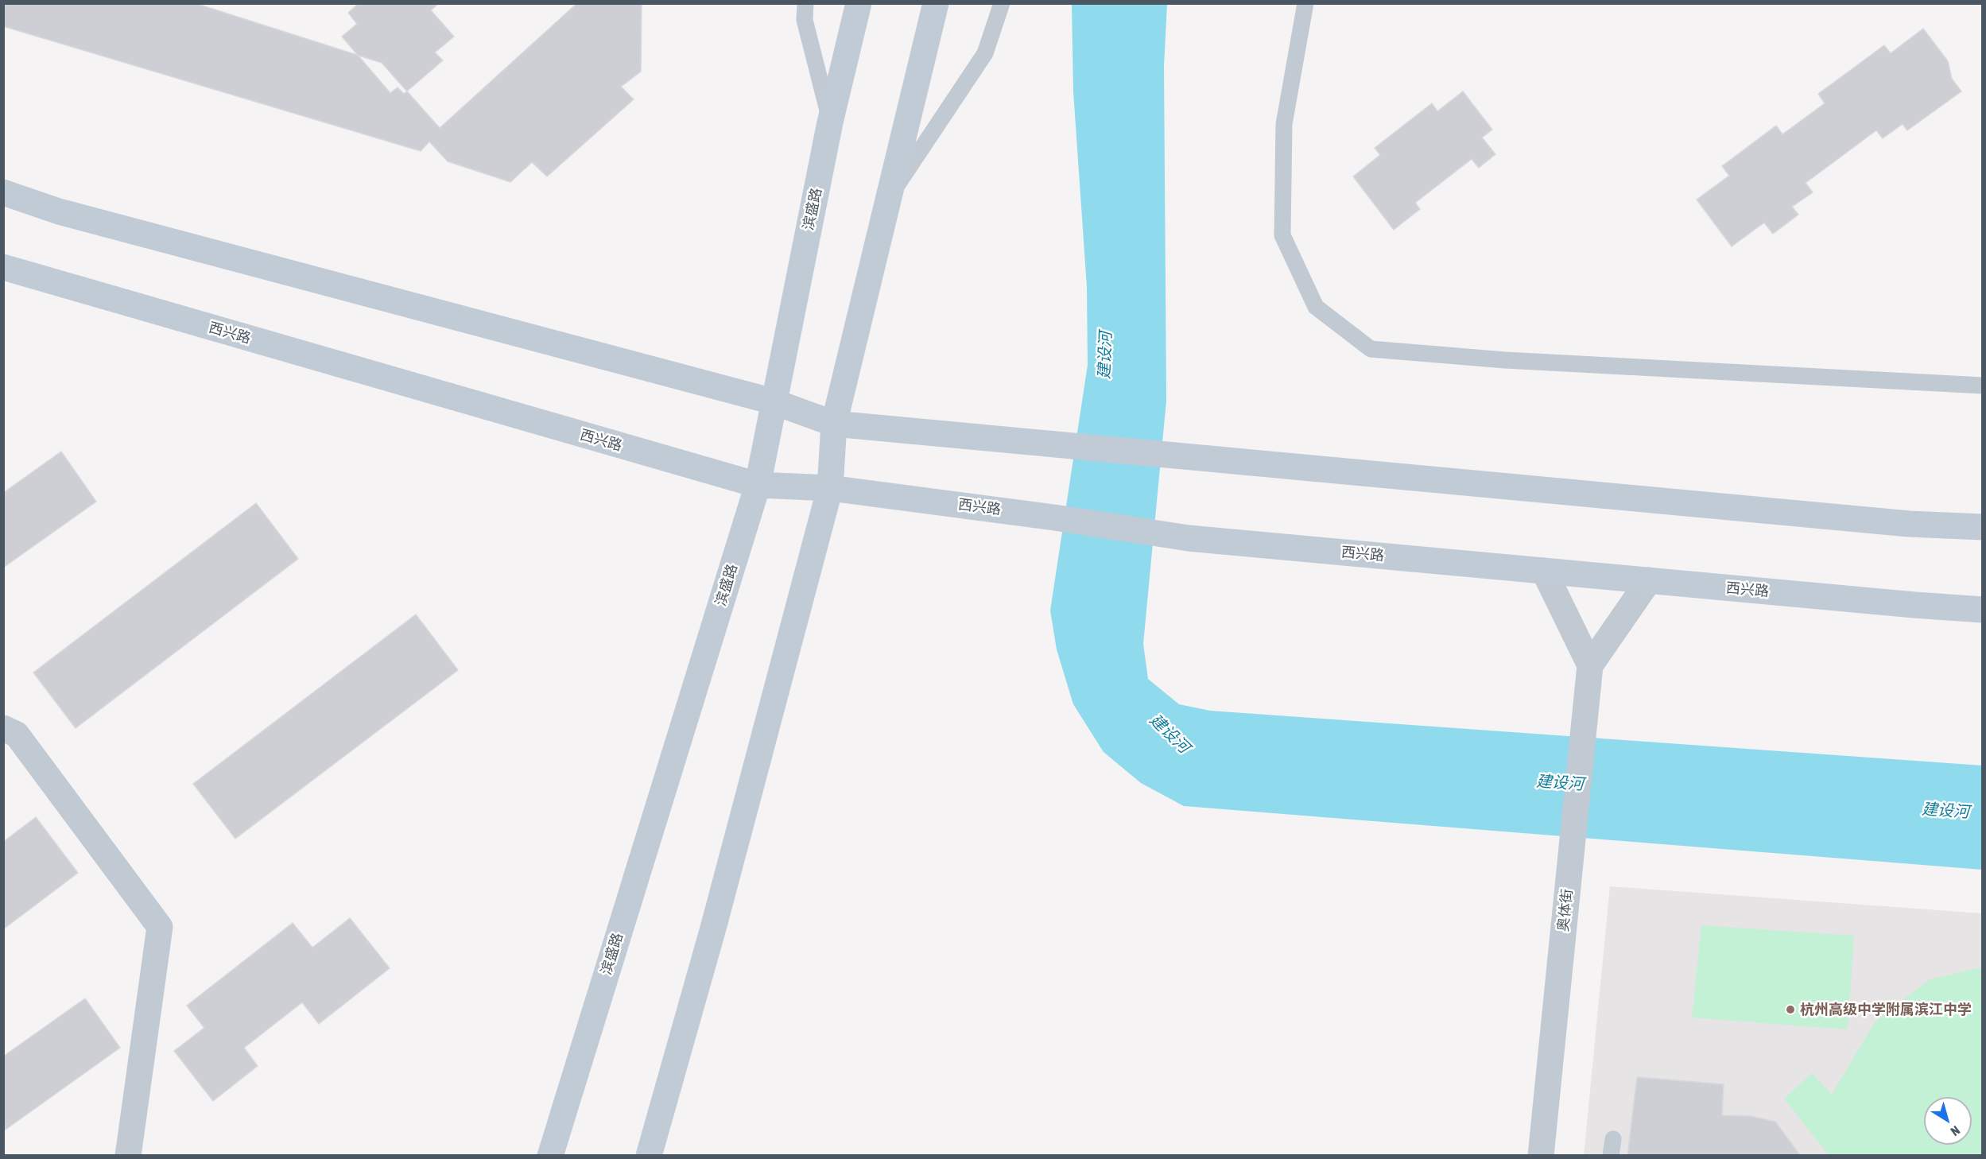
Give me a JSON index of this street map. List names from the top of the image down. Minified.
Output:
{"streets":{"main road":["滨盛路","西兴路"],"street":["奥体街"]},"crossings":[["滨盛路","西兴路"],["西兴路","奥体街"]],"water":["建设河"],"places":["杭州高级中学附属滨江中学"],"north":"bottom right"}
